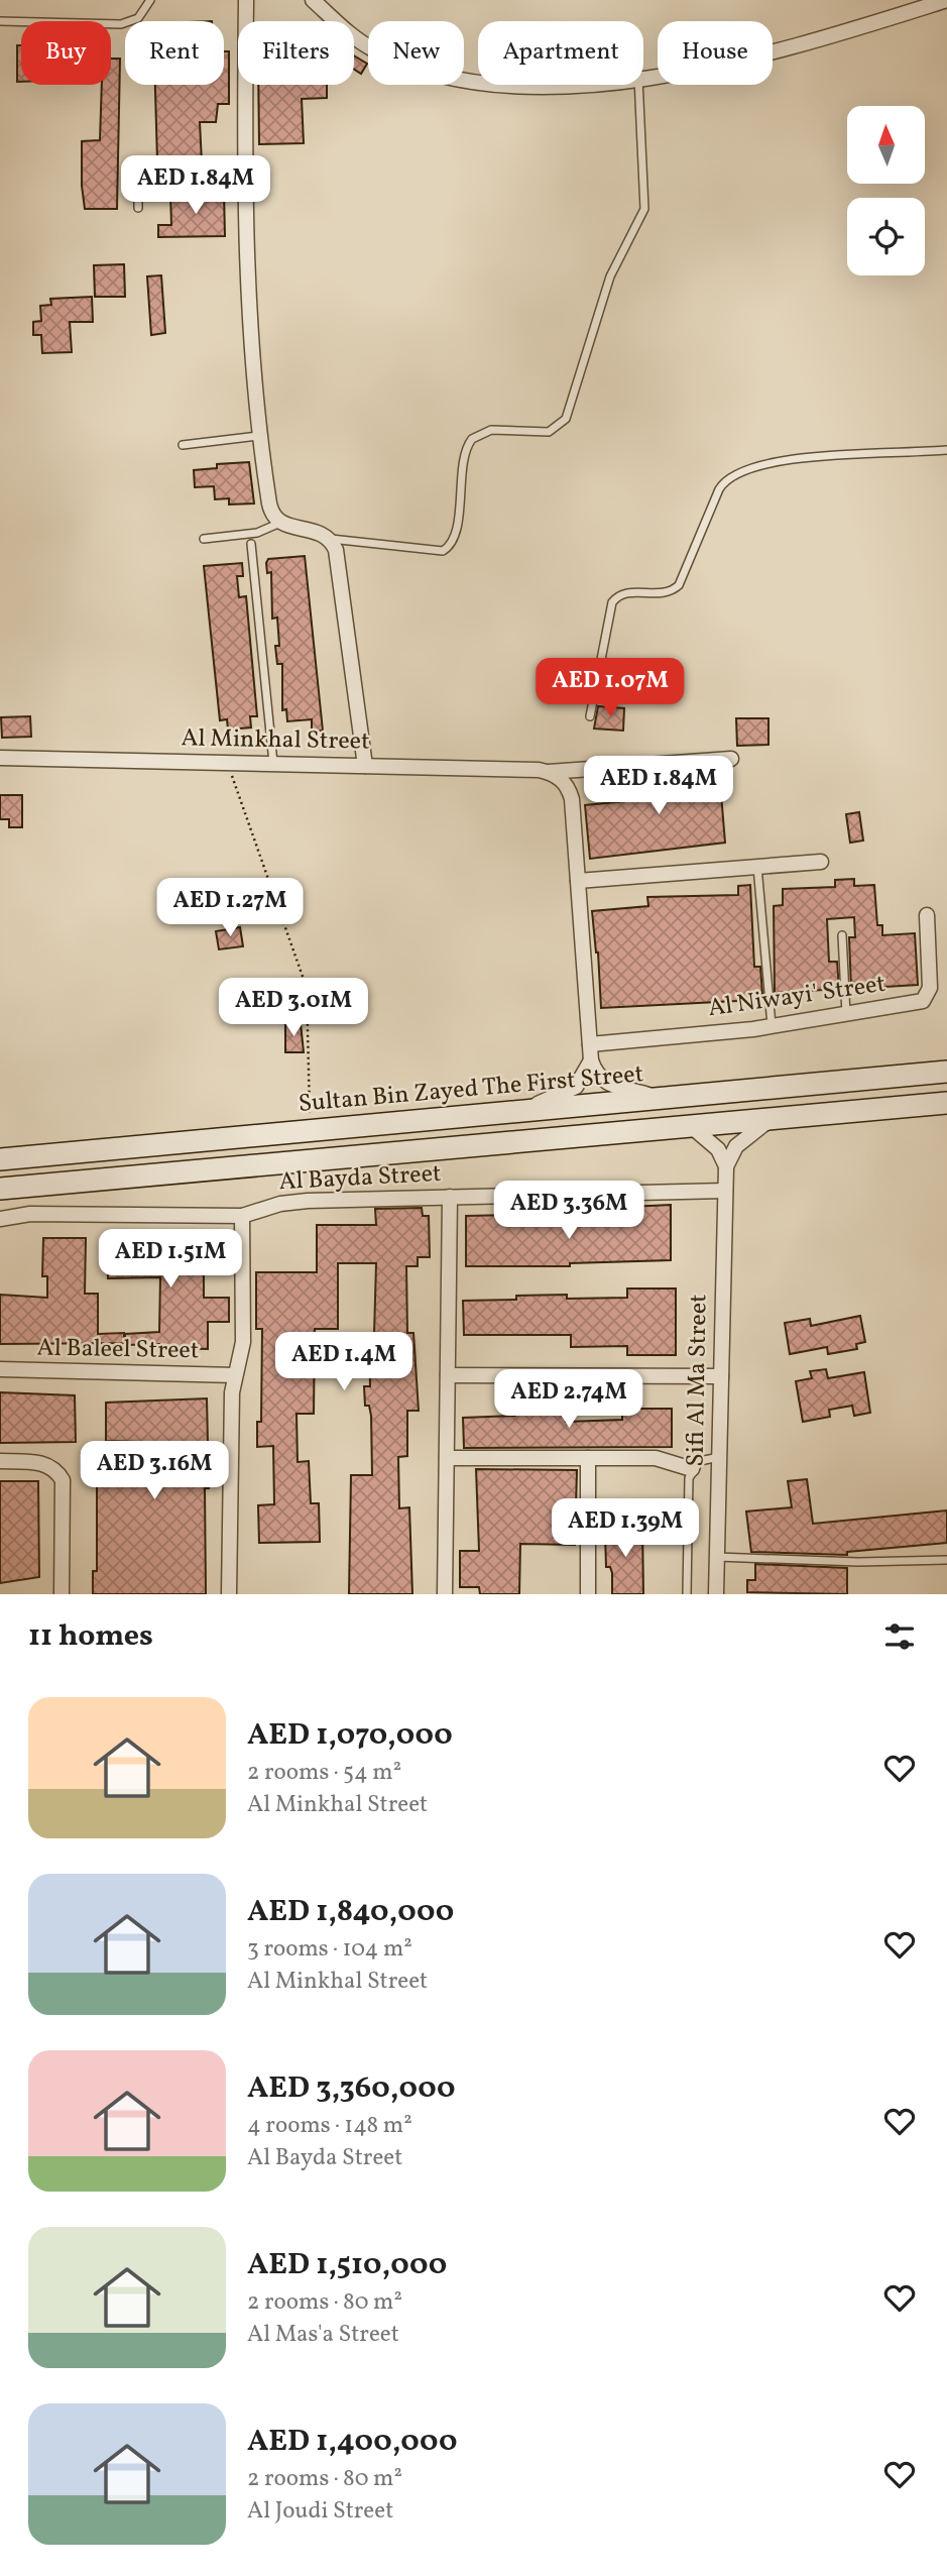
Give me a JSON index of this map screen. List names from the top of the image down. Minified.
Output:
{"streets":{"main road":["Sultan Bin Zayed The First Street"],"street":["Al Minkhal Street","Al Niwayi' Street","Al Bayda Street","Al Baleel Street","Sifi Al Ma Street"]},"crossings":[["Al Bayda Street","Sifi Al Ma Street"]],"north":"top","page":{"chip":["Buy","Rent","Filters","New","Apartment","House"],"price":["AED 1.84M","AED 1.07M","AED 1.84M","AED 1.27M","AED 3.01M","AED 3.36M","AED 1.51M","AED 1.4M","AED 2.74M","AED 3.16M","AED 1.39M"],"heading":"11 homes","list":[{"name":"AED 1,070,000","note":"2 rooms · 54 m² · Al Minkhal Street"},{"name":"AED 1,840,000","note":"3 rooms · 104 m² · Al Minkhal Street"},{"name":"AED 3,360,000","note":"4 rooms · 148 m² · Al Bayda Street"},{"name":"AED 1,510,000","note":"2 rooms · 80 m² · Al Mas'a Street"},{"name":"AED 1,400,000","note":"2 rooms · 80 m² · Al Joudi Street"}]}}
